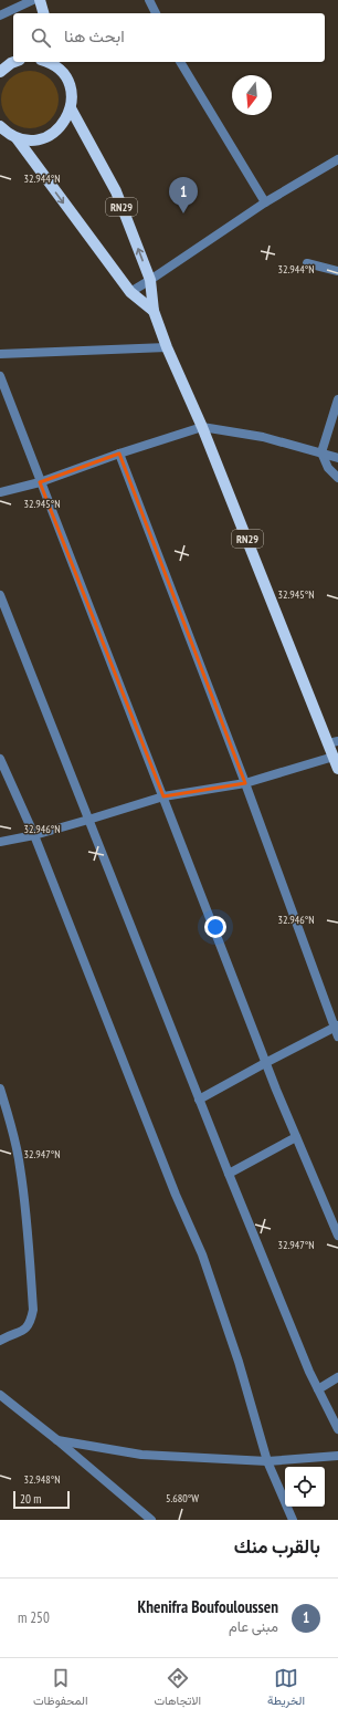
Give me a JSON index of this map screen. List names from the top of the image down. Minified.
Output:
{"streets":{"main road":["RN29"]},"scale_bar":"20 m","north":"bottom","page":{"search":"ابحث هنا","pins":"1","scale":"20 m","heading":"بالقرب منك","list":[{"mark":"1","name":"Khenifra Boufouloussen","note":"مبنى عام","value":"250 m"}],"nav":["الخريطة","الاتجاهات","المحفوظات"]},"coordinates":["32.944°N","32.945°N","32.946°N","32.947°N","32.948°N","5.680°W"]}
